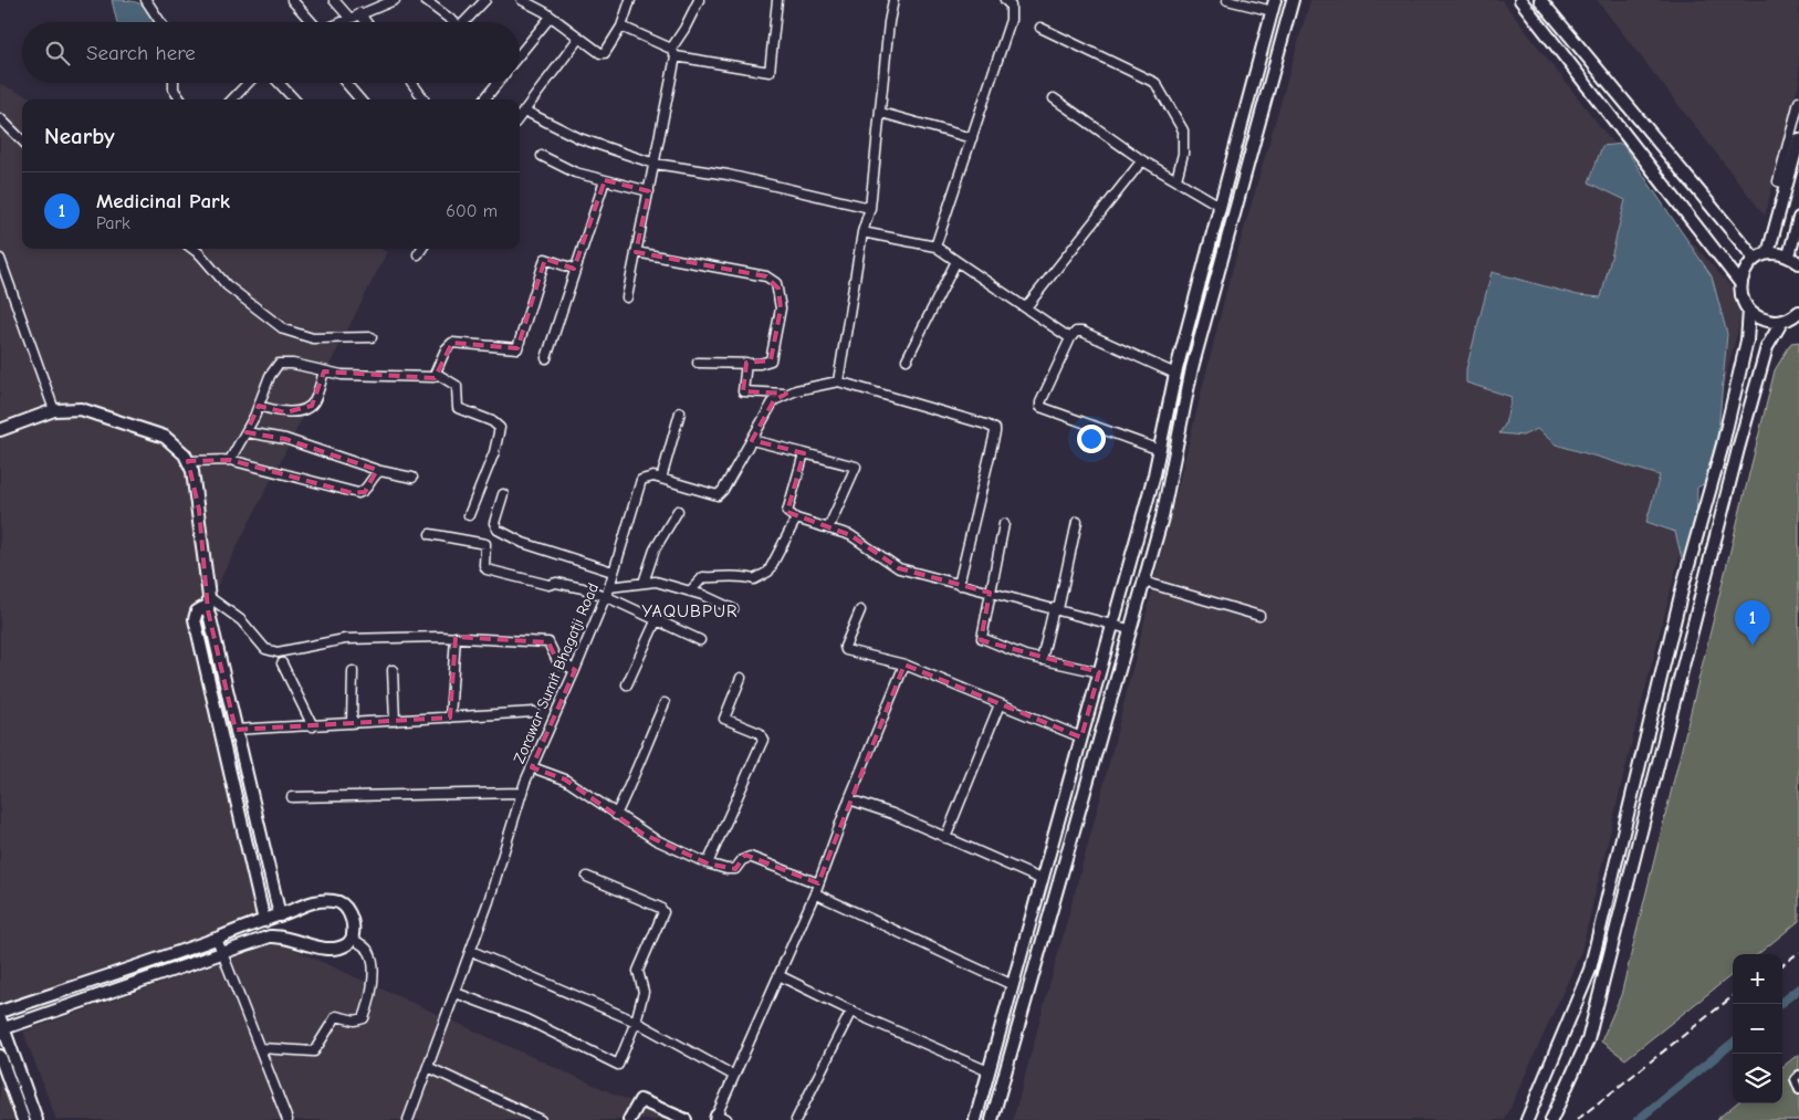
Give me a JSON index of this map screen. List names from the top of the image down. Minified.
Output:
{"streets":{"street":["Zorawar Sumit Bhagatji Road"]},"districts":["YAQUBPUR"],"page":{"search":"Search here","heading":"Nearby","list":[{"mark":"1","name":"Medicinal Park","note":"Park","value":"600 m"}],"pins":"1","map_buttons":["+","−"]}}
